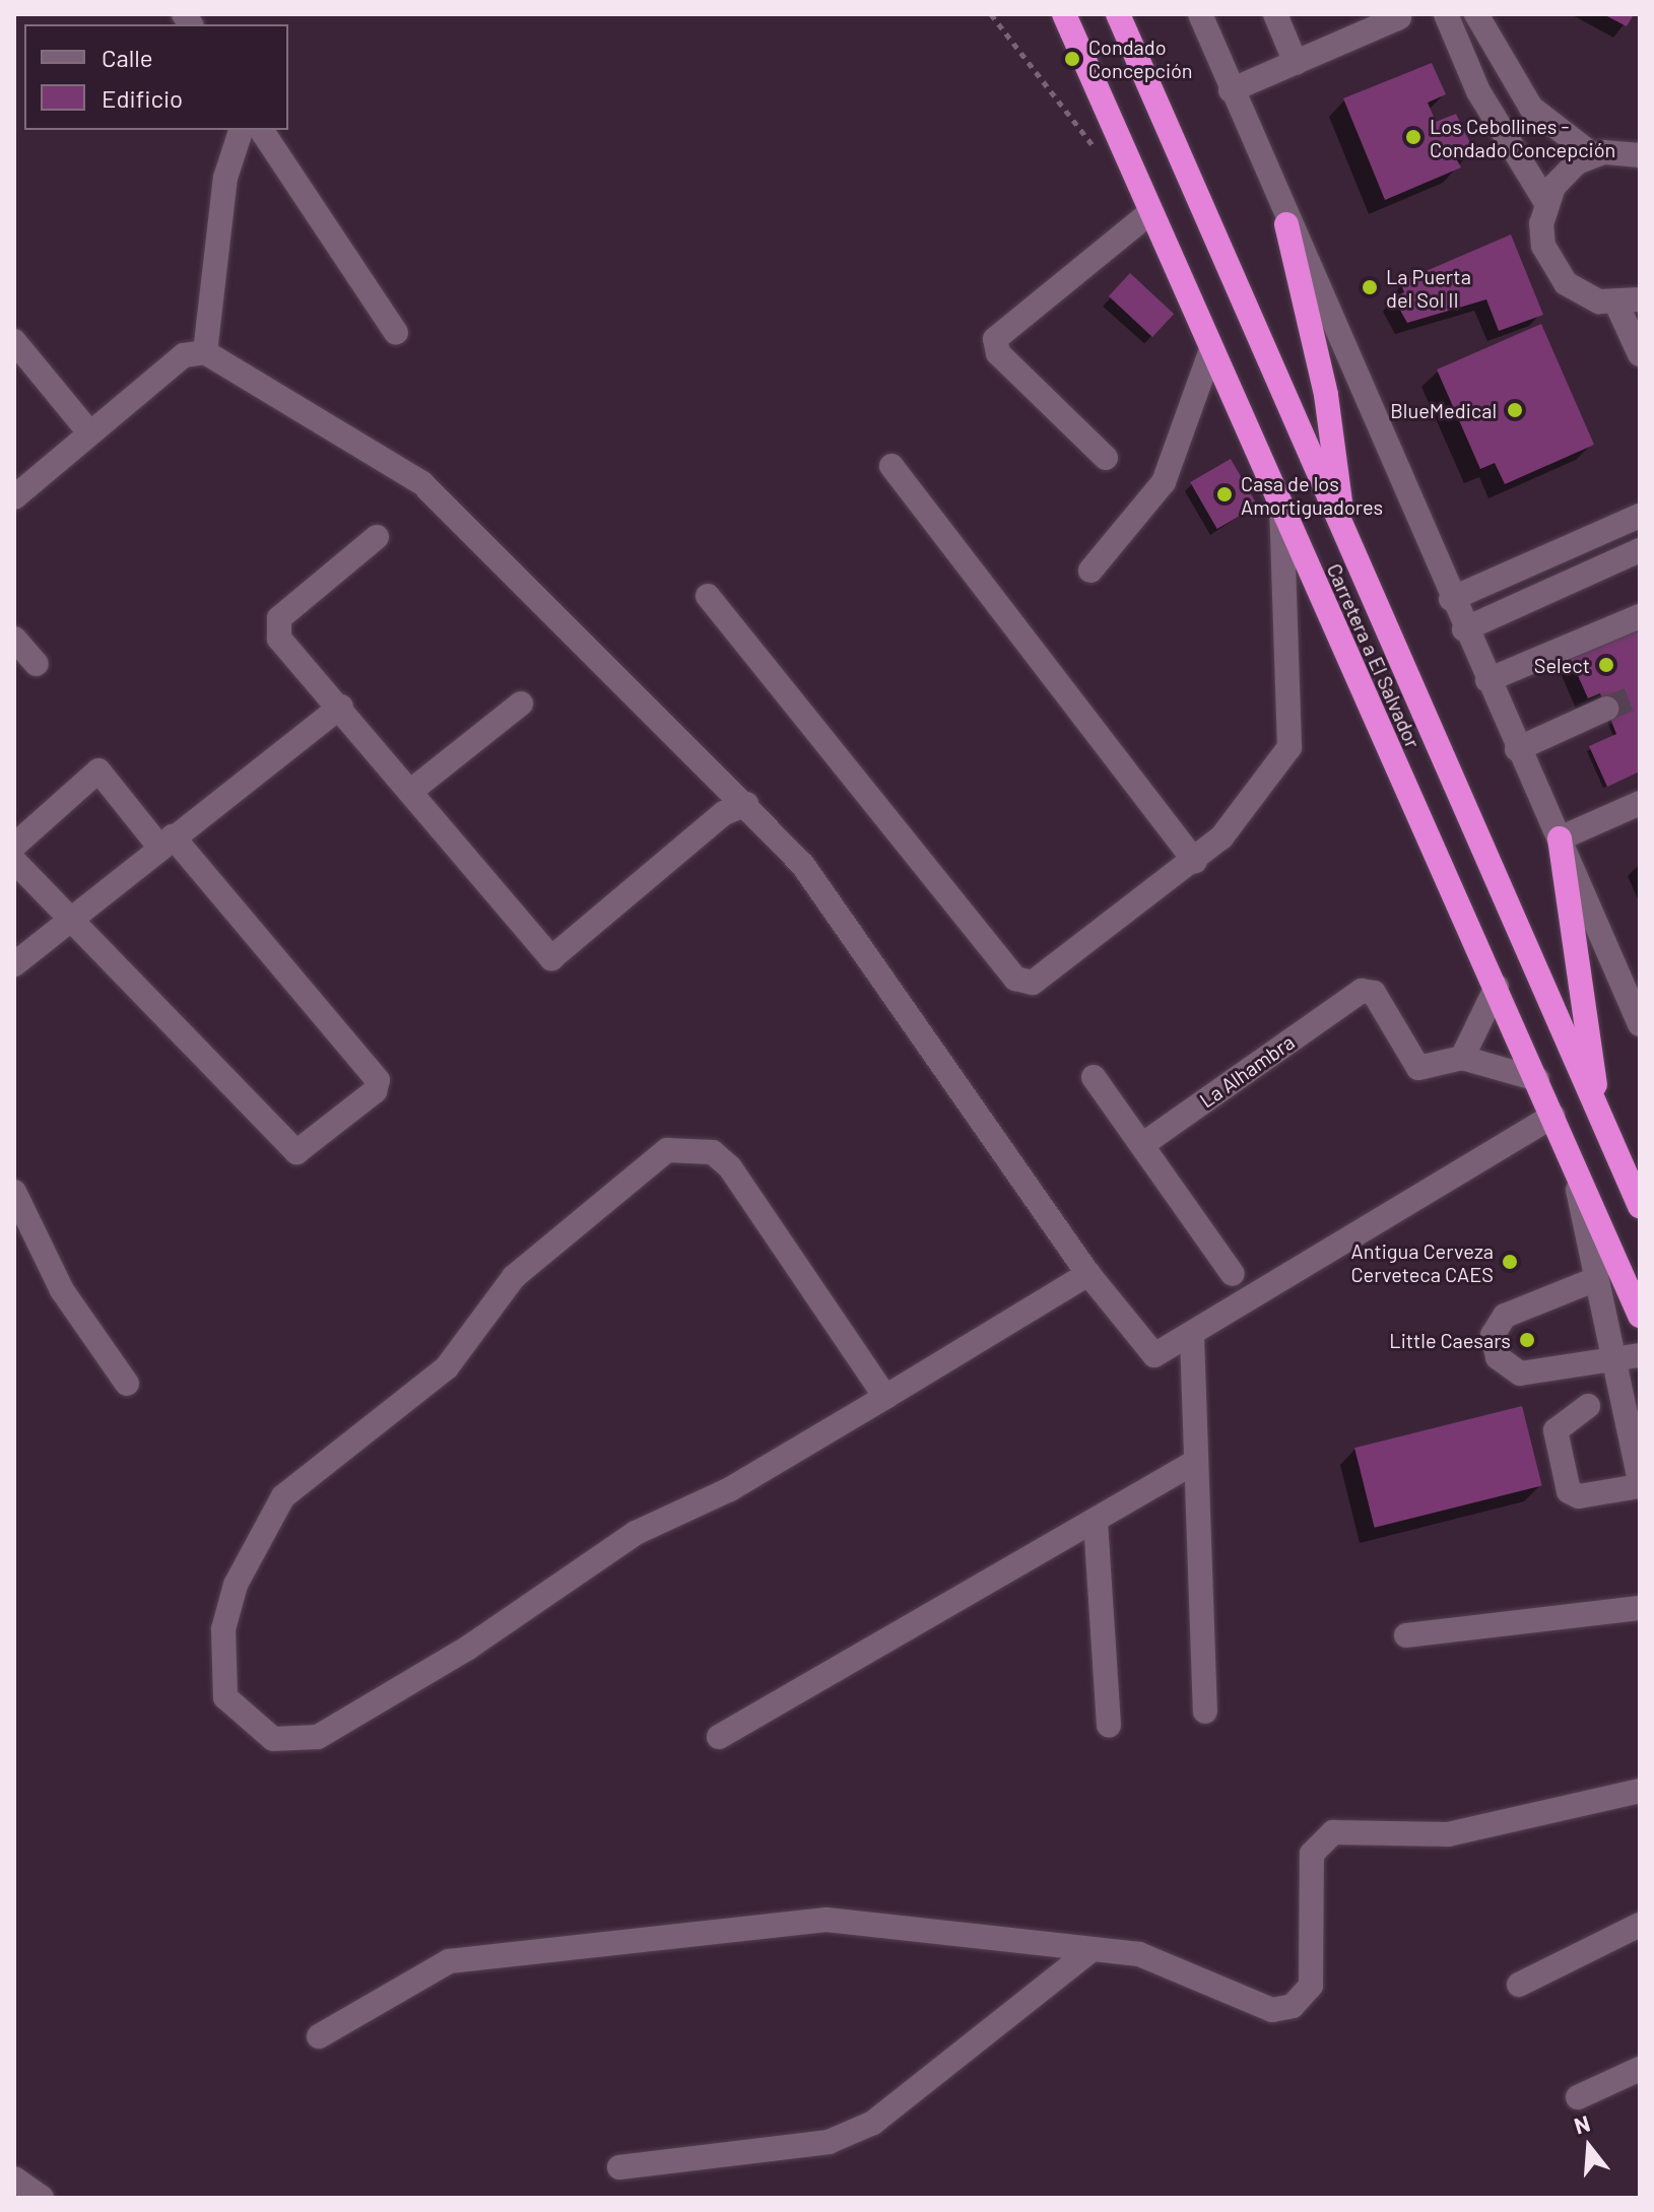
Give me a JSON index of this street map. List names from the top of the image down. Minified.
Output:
{"streets":{"highway":["Carretera a El Salvador"],"street":["La Alhambra"]},"crossings":[["Carretera a El Salvador","La Alhambra"]],"places":["Condado Concepción","Los Cebollines - Condado Concepción","La Puerta del Sol II","BlueMedical","Casa de los Amortiguadores","Select","Antigua Cerveza Cerveteca CAES","Little Caesars"],"legend":["Calle","Edificio"],"north":"top"}
